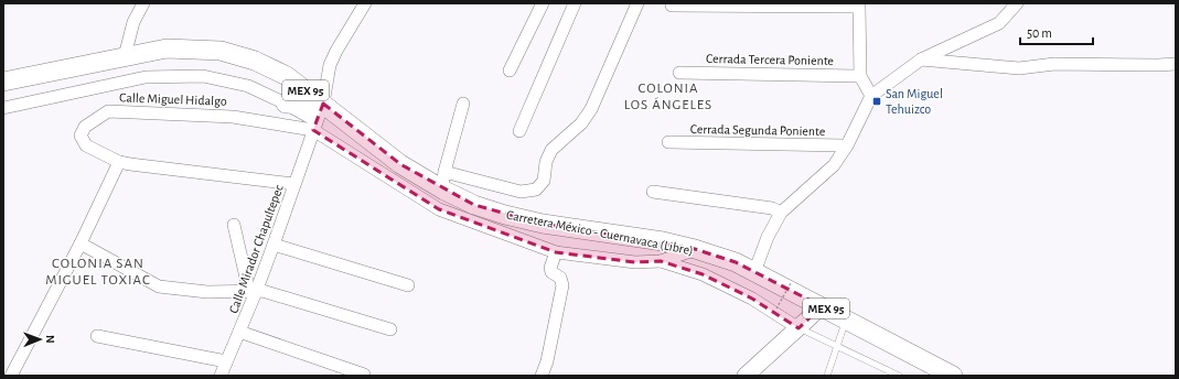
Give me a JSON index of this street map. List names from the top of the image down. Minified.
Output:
{"streets":{"main road":["MEX 95","Carretera México - Cuernavaca (Libre)"],"street":["Cerrada Tercera Poniente","Calle Miguel Hidalgo","Cerrada Segunda Poniente","Calle Mirador Chapultepec"]},"crossings":[["Calle Miguel Hidalgo","Calle Mirador Chapultepec"],["Carretera México - Cuernavaca (Libre)","Calle Mirador Chapultepec"]],"districts":["COLONIA LOS ÁNGELES","COLONIA SAN MIGUEL TOXIAC"],"places":{"transit":["San Miguel Tehuizco"]},"scale_bar":"50 m","north":"right"}
